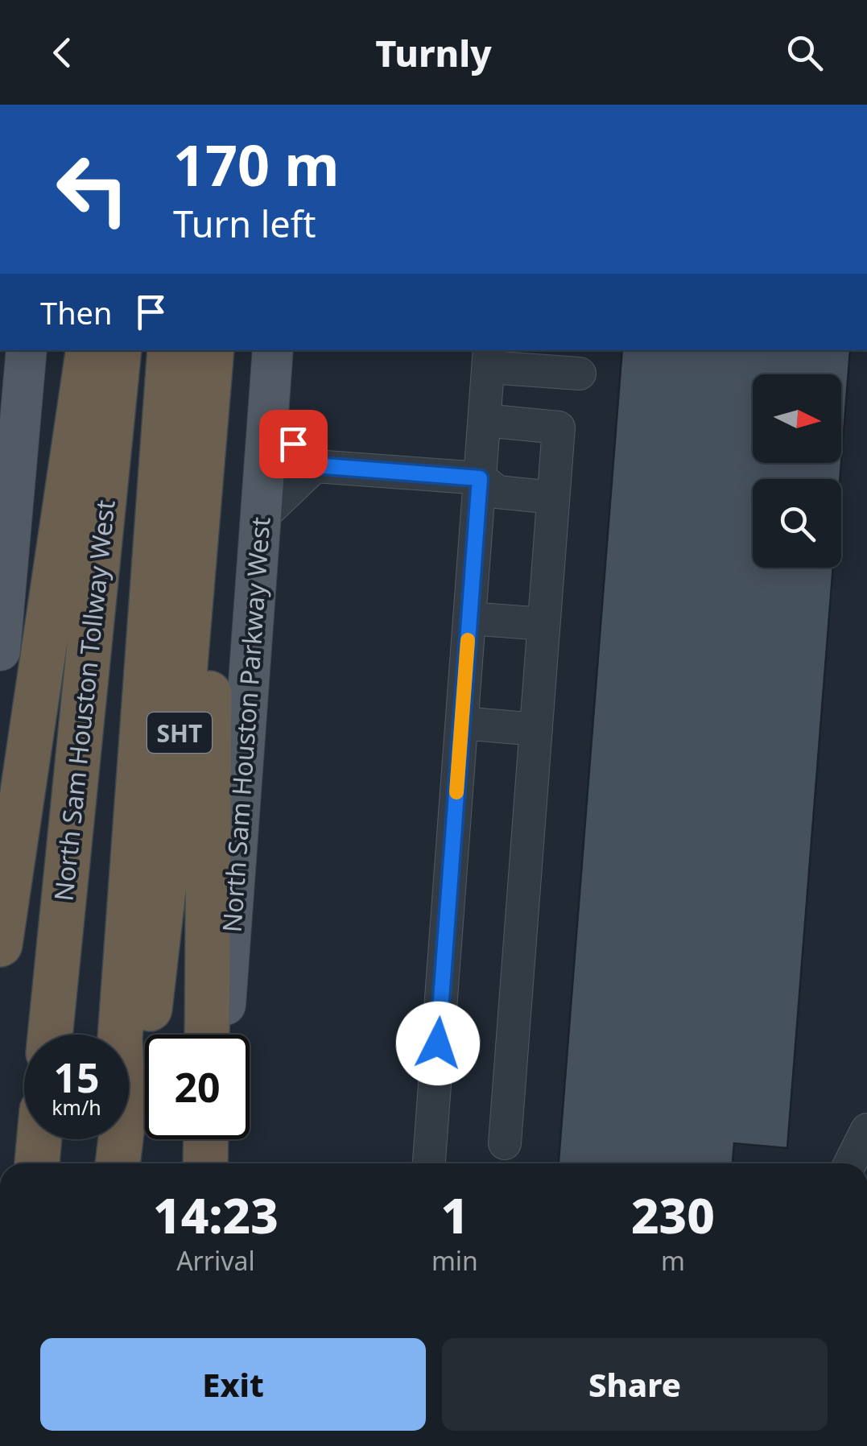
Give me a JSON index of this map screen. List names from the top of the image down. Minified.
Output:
{"streets":{"highway":["North Sam Houston Tollway West","SHT"],"main road":["North Sam Houston Parkway West"]},"north":"right","page":{"header":"Turnly","turn":["170 m","Turn left"],"then":"Then","speed":"15 km/h","limit":"20","eta":["14:23","Arrival","1","min","230","m"],"buttons":["Exit","Share"]}}
